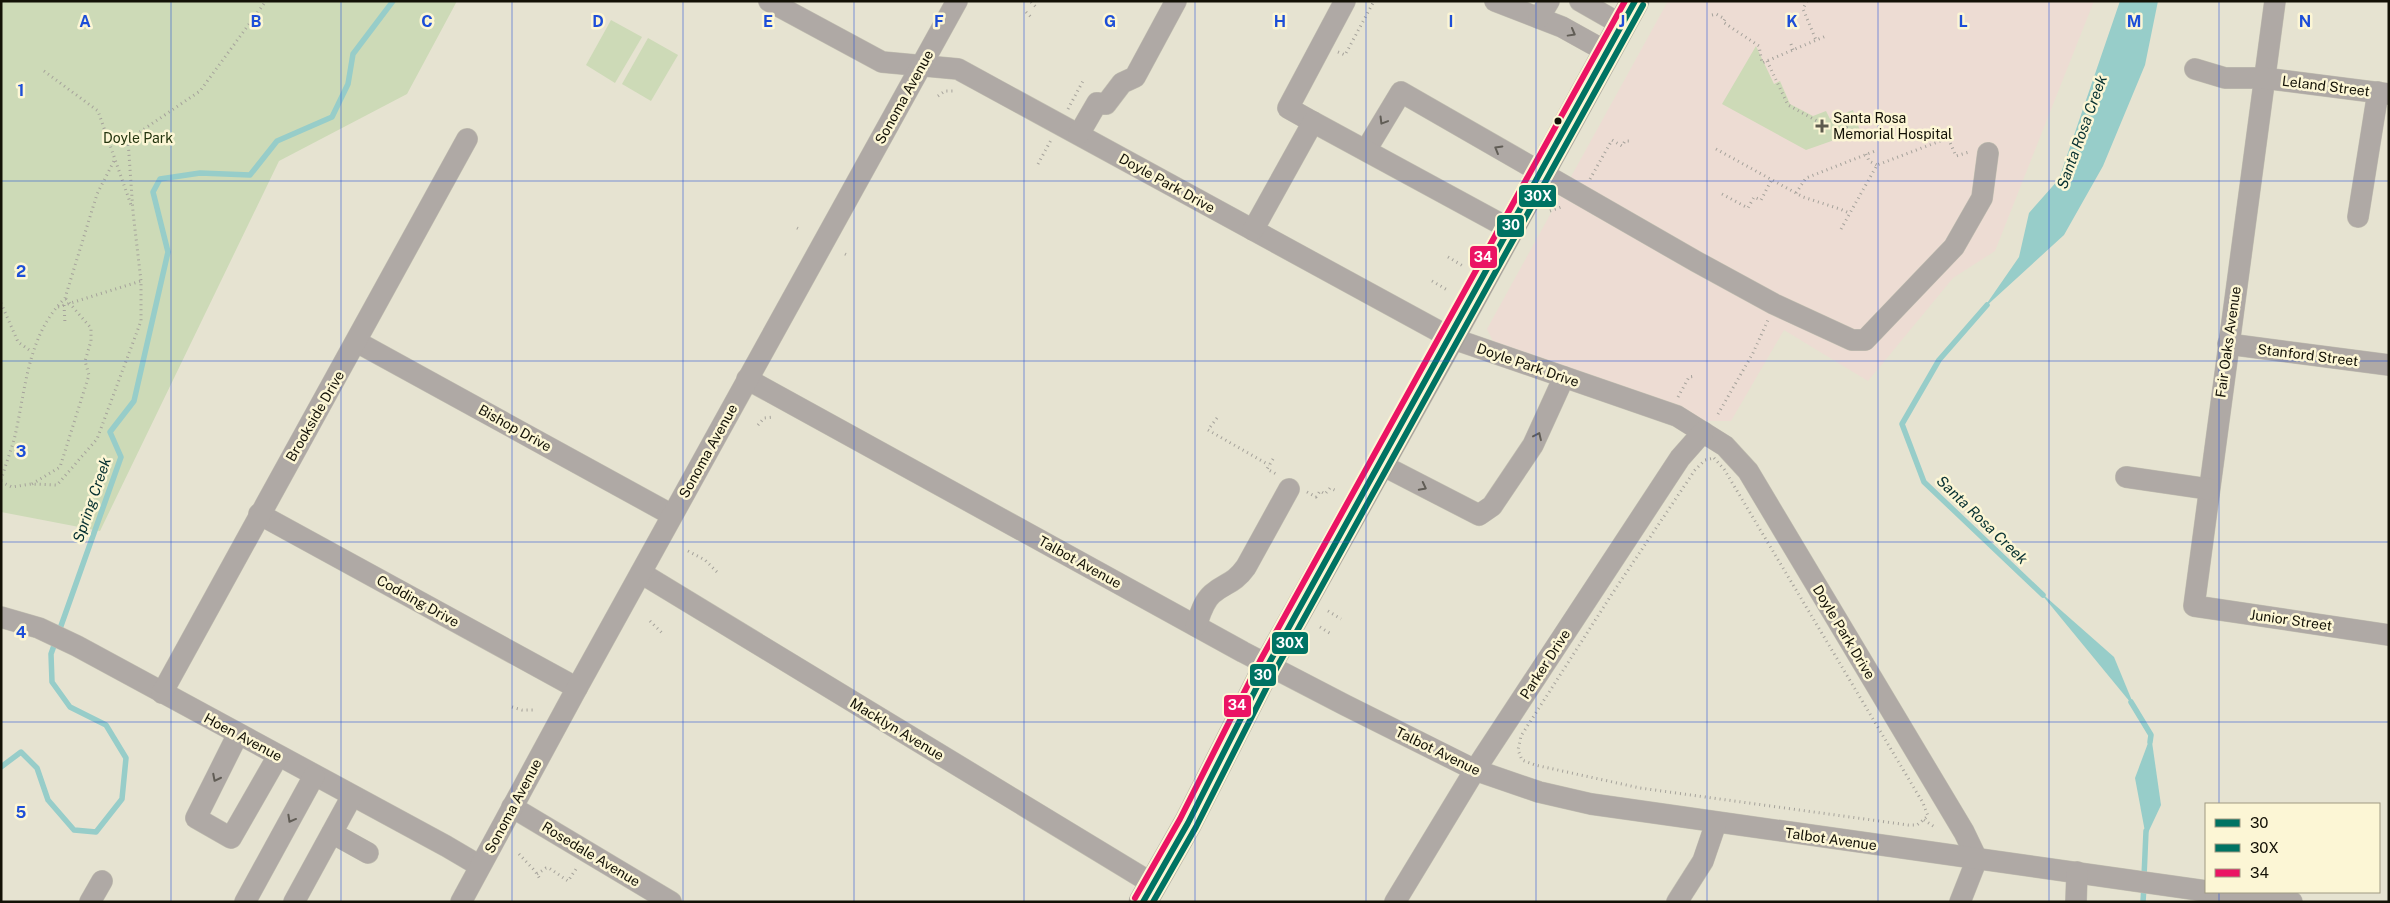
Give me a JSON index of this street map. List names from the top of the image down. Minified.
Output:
{"streets":{"street":["Leland Street","Sonoma Avenue","Doyle Park Drive","Fair Oaks Avenue","Stanford Street","Brookside Drive","Bishop Drive","Talbot Avenue","Codding Drive","Junior Street","Parker Drive","Macklyn Avenue","Hoen Avenue","Rosedale Avenue"]},"crossings":[["Leland Street","Fair Oaks Avenue"],["Sonoma Avenue","Doyle Park Drive"],["Sonoma Avenue","Bishop Drive"],["Sonoma Avenue","Talbot Avenue"],["Sonoma Avenue","Codding Drive"],["Sonoma Avenue","Macklyn Avenue"],["Sonoma Avenue","Hoen Avenue"],["Sonoma Avenue","Rosedale Avenue"],["Doyle Park Drive","Talbot Avenue"],["Doyle Park Drive","Parker Drive"],["Fair Oaks Avenue","Stanford Street"],["Fair Oaks Avenue","Junior Street"],["Brookside Drive","Bishop Drive"],["Brookside Drive","Codding Drive"],["Brookside Drive","Hoen Avenue"],["Talbot Avenue","Parker Drive"]],"water":["Santa Rosa Creek","Spring Creek"],"parks":["Doyle Park"],"places":{"health":["Santa Rosa Memorial Hospital"]},"lines":["transit line 30","transit line 34","transit line 30X"],"legend":["30","30X","34"],"grid":{"columns":["A","B","C","D","E","F","G","H","I","J","K","L","M","N"],"rows":["1","2","3","4","5"]}}
